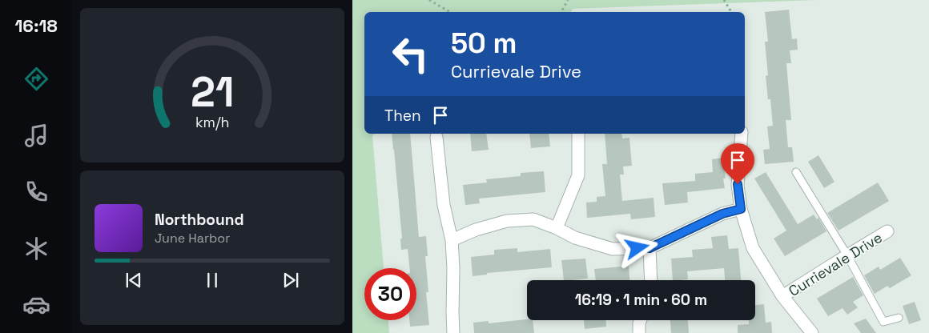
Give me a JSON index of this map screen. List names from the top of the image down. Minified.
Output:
{"streets":{"street":["Currievale Drive"]},"page":{"tabs":"16:18","turn":["50 m","Currievale Drive"],"then":"Then","song":["Northbound","June Harbor"],"limit":"30","trip":"16:19 · 1 min · 60 m","gauge":["21","km/h"]}}
